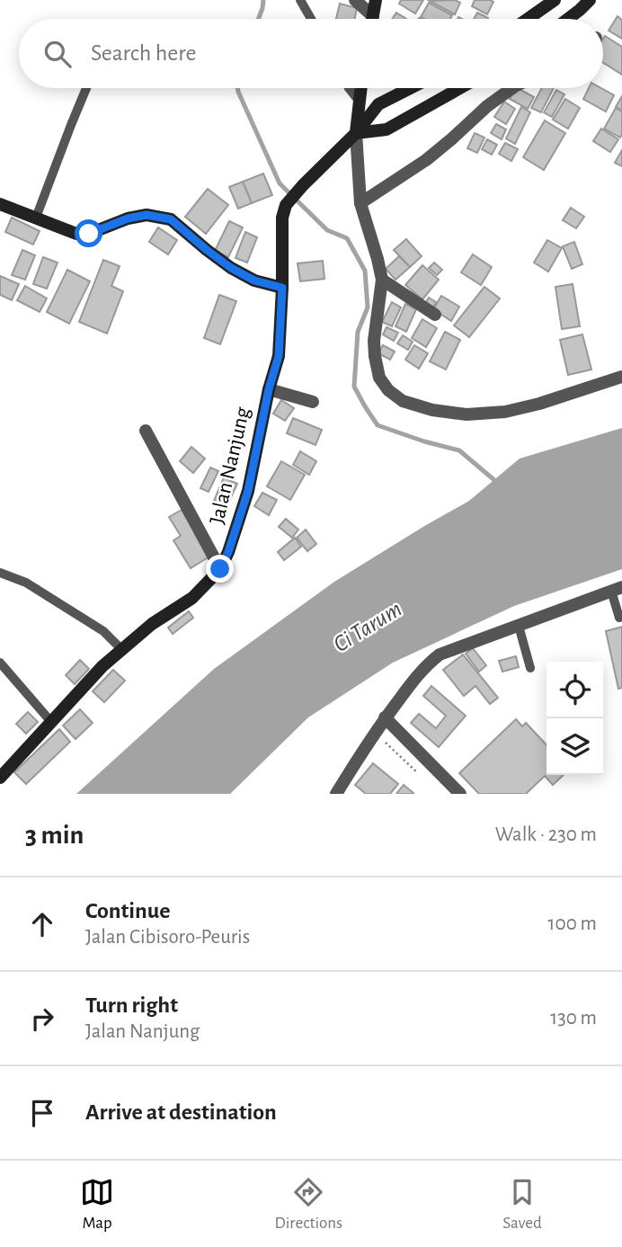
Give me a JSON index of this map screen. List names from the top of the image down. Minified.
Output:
{"streets":{"main road":["Jalan Nanjung"]},"water":["Ci Tarum"],"page":{"search":"Search here","heading":["3 min","Walk · 230 m"],"list":[["Continue","Jalan Cibisoro-Peuris","100 m"],["Turn right","Jalan Nanjung","130 m"],"Arrive at destination"],"nav":["Map","Directions","Saved"]}}
